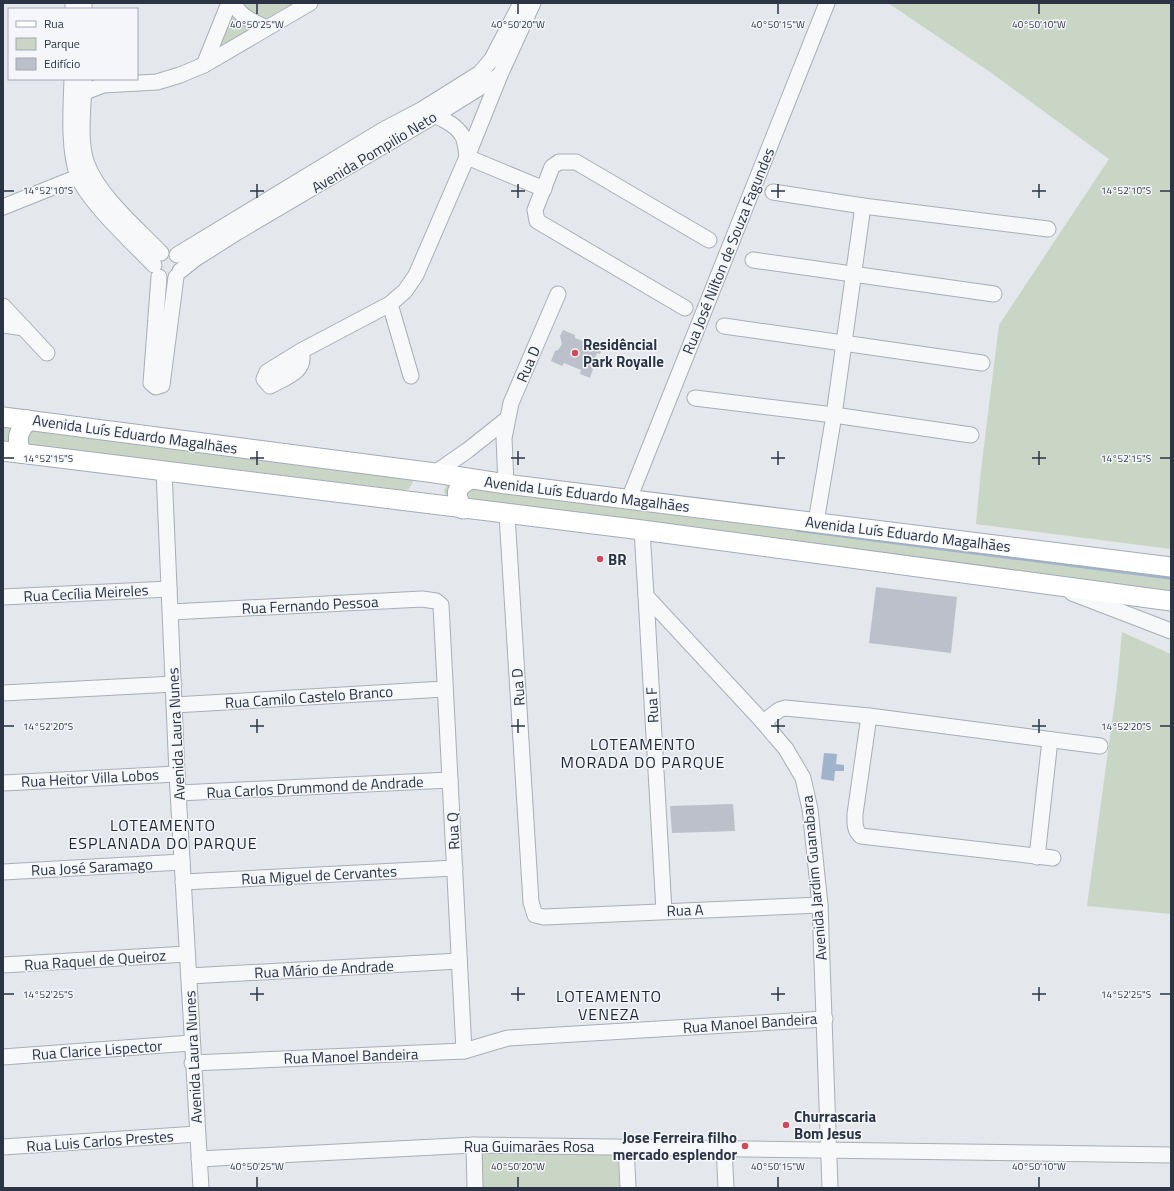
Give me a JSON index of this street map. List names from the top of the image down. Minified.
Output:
{"streets":{"main road":["Avenida Luís Eduardo Magalhães"],"street":["Avenida Pompilio Neto","Rua José Nilton de Souza Fagundes","Rua D","Rua Cecília Meireles","Rua Fernando Pessoa","Rua Camilo Castelo Branco","Rua F","Avenida Laura Nunes","Rua Heitor Villa Lobos","Rua Carlos Drummond de Andrade","Rua Q","Rua José Saramago","Rua Miguel de Cervantes","Avenida Jardim Guanabara","Rua A","Rua Raquel de Queiroz","Rua Mário de Andrade","Rua Manoel Bandeira","Rua Clarice Lispector","Rua Luis Carlos Prestes","Rua Guimarães Rosa"]},"crossings":[["Rua José Nilton de Souza Fagundes","Avenida Luís Eduardo Magalhães"],["Rua D","Avenida Luís Eduardo Magalhães"],["Rua D","Rua A"],["Avenida Luís Eduardo Magalhães","Avenida Laura Nunes"],["Rua Cecília Meireles","Avenida Laura Nunes"],["Rua Fernando Pessoa","Avenida Laura Nunes"],["Rua Fernando Pessoa","Rua Q"],["Rua Camilo Castelo Branco","Avenida Laura Nunes"],["Rua Camilo Castelo Branco","Rua Q"],["Rua F","Avenida Jardim Guanabara"],["Rua F","Rua A"],["Avenida Laura Nunes","Rua Heitor Villa Lobos"],["Avenida Laura Nunes","Rua Carlos Drummond de Andrade"],["Avenida Laura Nunes","Rua José Saramago"],["Avenida Laura Nunes","Rua Miguel de Cervantes"],["Avenida Laura Nunes","Rua Raquel de Queiroz"],["Avenida Laura Nunes","Rua Mário de Andrade"],["Avenida Laura Nunes","Rua Manoel Bandeira"],["Avenida Laura Nunes","Rua Clarice Lispector"],["Avenida Laura Nunes","Rua Luis Carlos Prestes"],["Avenida Laura Nunes","Rua Guimarães Rosa"],["Rua Carlos Drummond de Andrade","Rua Q"],["Rua Q","Rua Miguel de Cervantes"],["Rua Q","Rua Mário de Andrade"],["Rua Q","Rua Manoel Bandeira"],["Avenida Jardim Guanabara","Rua A"],["Avenida Jardim Guanabara","Rua Manoel Bandeira"],["Avenida Jardim Guanabara","Rua Guimarães Rosa"]],"districts":["LOTEAMENTO MORADA DO PARQUE","LOTEAMENTO ESPLANADA DO PARQUE","LOTEAMENTO VENEZA"],"places":["Residêncial Park Royalle","BR","Churrascaria Bom Jesus","Jose Ferreira filho mercado esplendor"],"legend":["Rua","Parque","Edifício"],"coordinates":["40°50'25\"W","40°50'20\"W","40°50'15\"W","40°50'10\"W","14°52'10\"S","14°52'15\"S","14°52'20\"S","14°52'25\"S"]}
